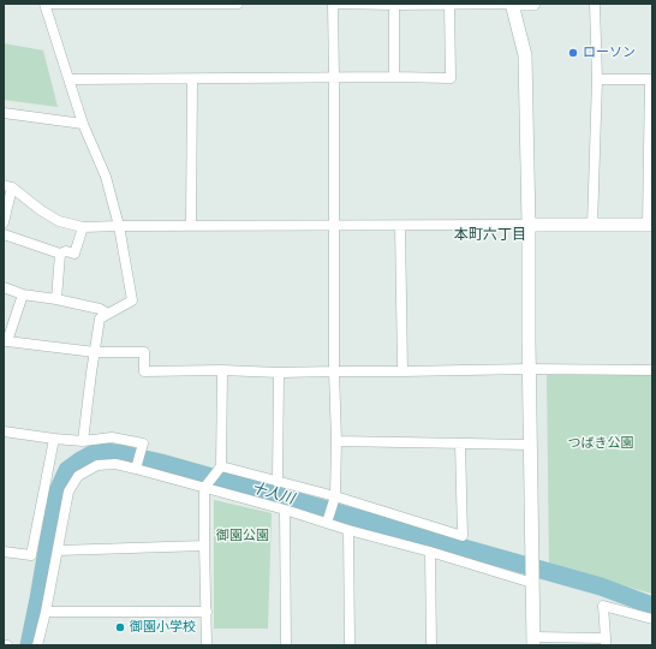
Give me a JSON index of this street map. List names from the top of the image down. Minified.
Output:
{"districts":["本町六丁目"],"water":["十人川"],"parks":["つばき公園","御園公園"],"places":["ローソン","御園小学校"]}
